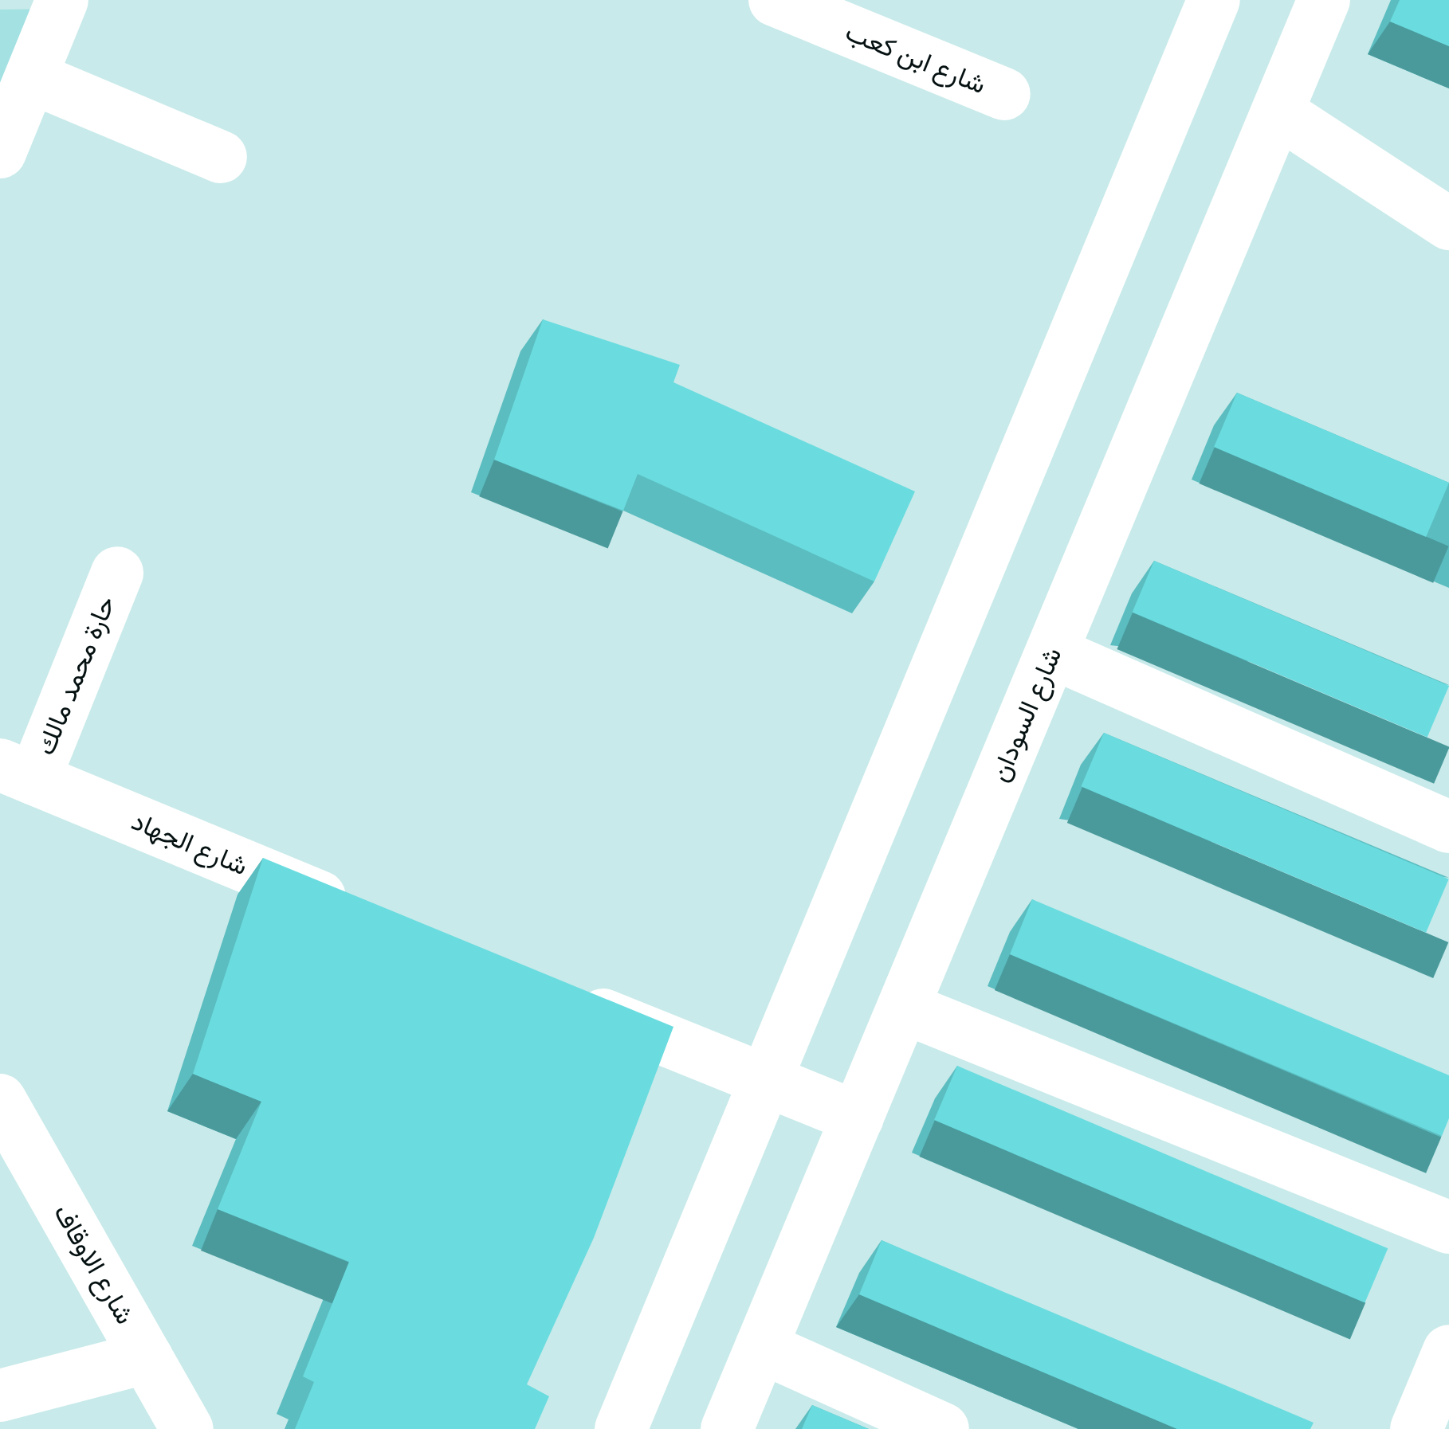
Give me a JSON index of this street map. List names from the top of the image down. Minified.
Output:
{"streets":{"street":["شارع ابن كعب","حارة محمد مالك","شارع السودان","شارع الجهاد","شارع الاوقاف"]},"crossings":[["حارة محمد مالك","شارع الجهاد"]]}
